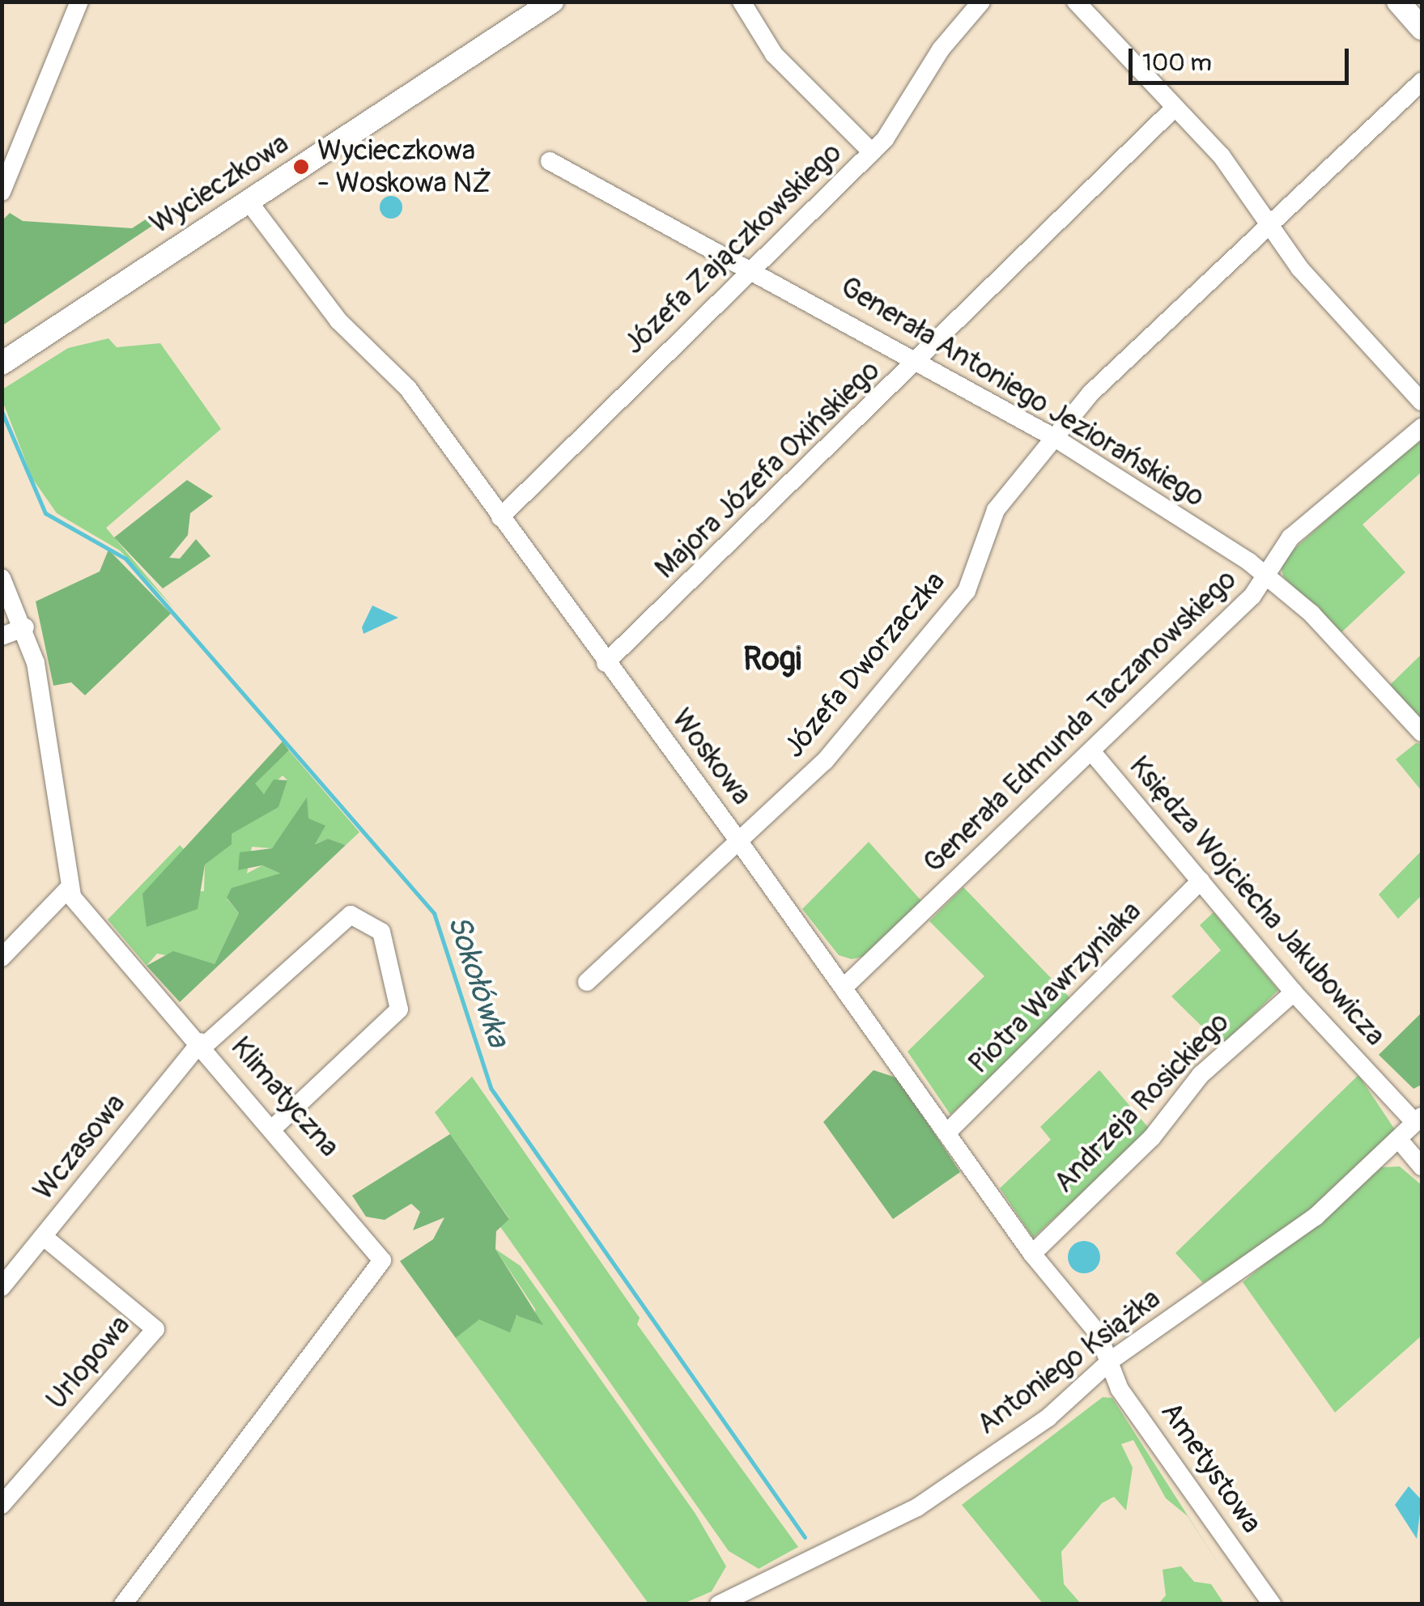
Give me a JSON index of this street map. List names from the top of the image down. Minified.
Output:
{"streets":{"street":["Wycieczkowa","Józefa Zajączkowskiego","Generała Antoniego Jeziorańskiego","Majora Józefa Oxińskiego","Józefa Dworzaczka","Generała Edmunda Taczanowskiego","Woskowa","Księdza Wojciecha Jakubowicza","Piotra Wawrzyniaka","Klimatyczna","Andrzeja Rosickiego","Wczasowa","Antoniego Książka","Urlopowa","Ametystowa"]},"crossings":[["Wycieczkowa","Woskowa"],["Józefa Zajączkowskiego","Generała Antoniego Jeziorańskiego"],["Józefa Zajączkowskiego","Woskowa"],["Generała Antoniego Jeziorańskiego","Majora Józefa Oxińskiego"],["Generała Antoniego Jeziorańskiego","Józefa Dworzaczka"],["Generała Antoniego Jeziorańskiego","Generała Edmunda Taczanowskiego"],["Majora Józefa Oxińskiego","Woskowa"],["Józefa Dworzaczka","Woskowa"],["Generała Edmunda Taczanowskiego","Woskowa"],["Generała Edmunda Taczanowskiego","Księdza Wojciecha Jakubowicza"],["Woskowa","Piotra Wawrzyniaka"],["Woskowa","Andrzeja Rosickiego"],["Woskowa","Antoniego Książka"],["Woskowa","Ametystowa"],["Księdza Wojciecha Jakubowicza","Piotra Wawrzyniaka"],["Księdza Wojciecha Jakubowicza","Andrzeja Rosickiego"],["Księdza Wojciecha Jakubowicza","Antoniego Książka"],["Klimatyczna","Wczasowa"],["Wczasowa","Urlopowa"],["Antoniego Książka","Ametystowa"]],"districts":["Rogi"],"water":["Sokołówka"],"places":["Wycieczkowa - Woskowa NŻ"],"scale_bar":"100 m"}
